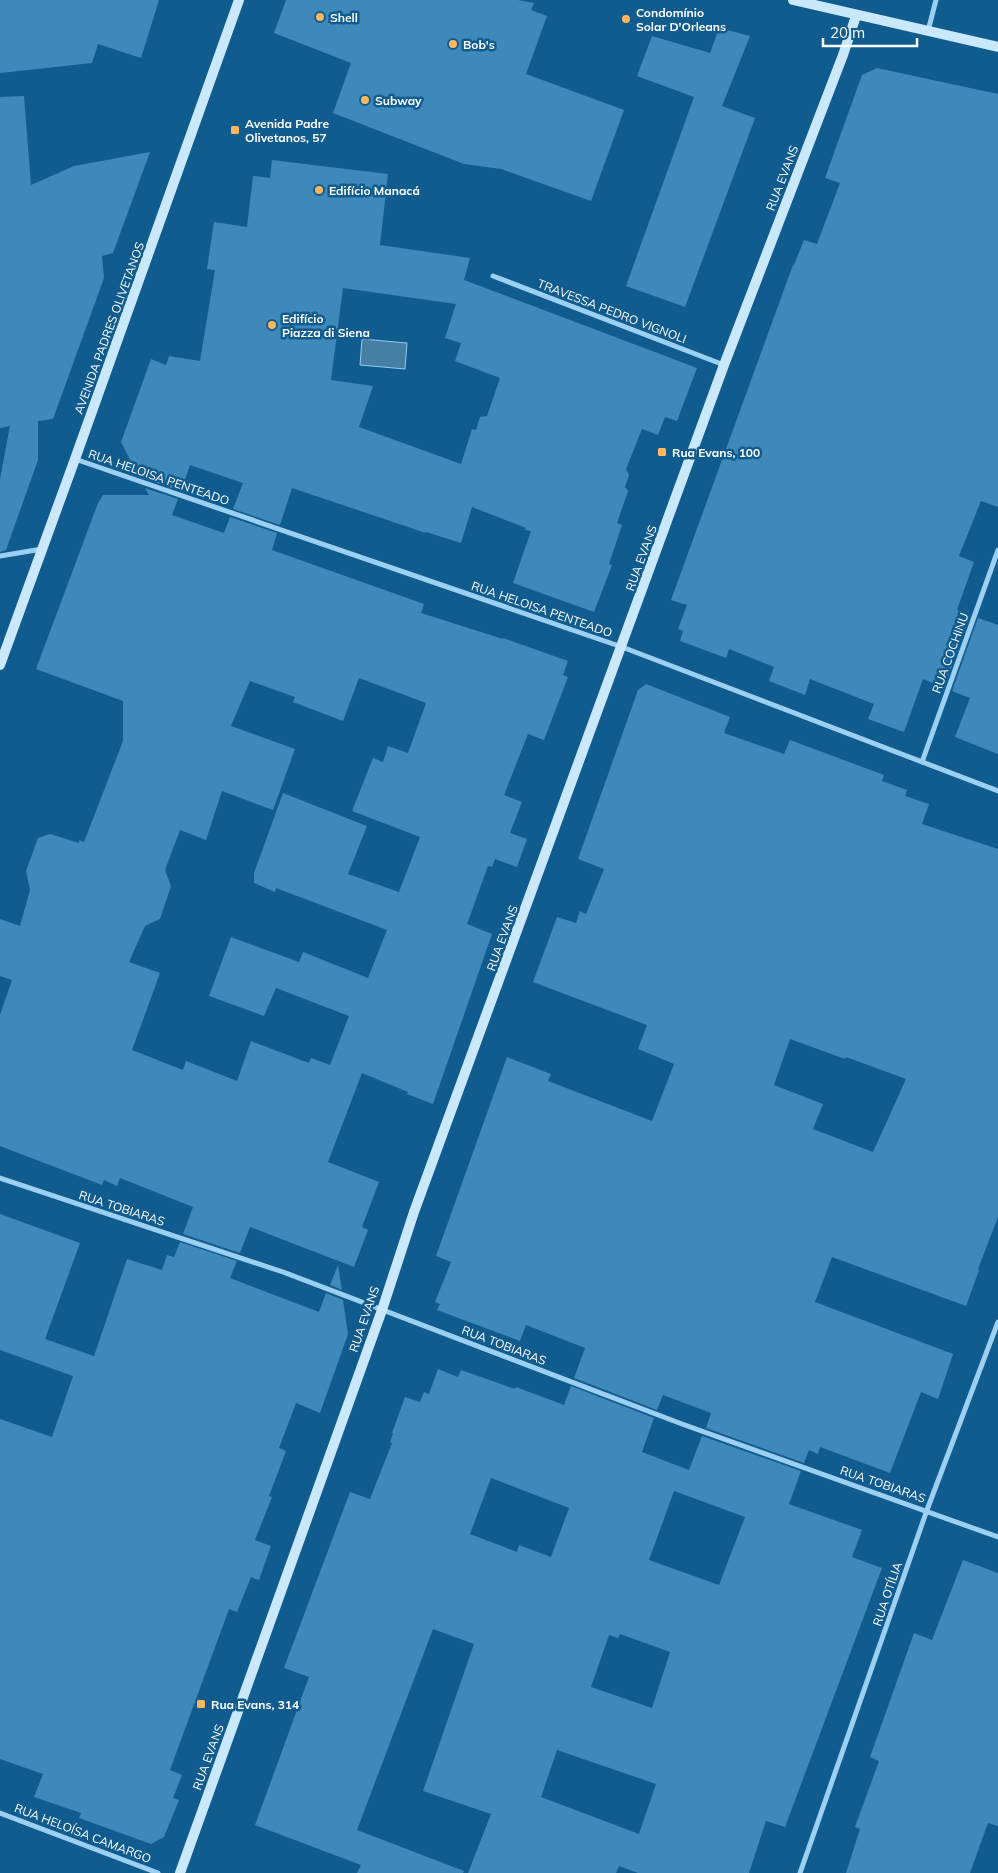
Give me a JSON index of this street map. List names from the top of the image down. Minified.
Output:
{"streets":{"street":["RUA EVANS","TRAVESSA PEDRO VIGNOLI","AVENIDA PADRES OLIVETANOS","RUA HELOISA PENTEADO","RUA COCHINU","RUA TOBIARAS","RUA OTÍLIA","RUA HELOÍSA CAMARGO"]},"crossings":[["RUA EVANS","TRAVESSA PEDRO VIGNOLI"],["RUA EVANS","RUA HELOISA PENTEADO"],["RUA EVANS","RUA TOBIARAS"],["AVENIDA PADRES OLIVETANOS","RUA HELOISA PENTEADO"],["RUA HELOISA PENTEADO","RUA COCHINU"],["RUA TOBIARAS","RUA OTÍLIA"]],"places":{"other":["Shell","Condomínio Solar D'Orleans","Bob's","Subway","Edifício Manacá","Edifício Piazza di Siena"],"transit":["Avenida Padre Olivetanos, 57","Rua Evans, 100","Rua Evans, 314"]},"scale_bar":"20 m"}
